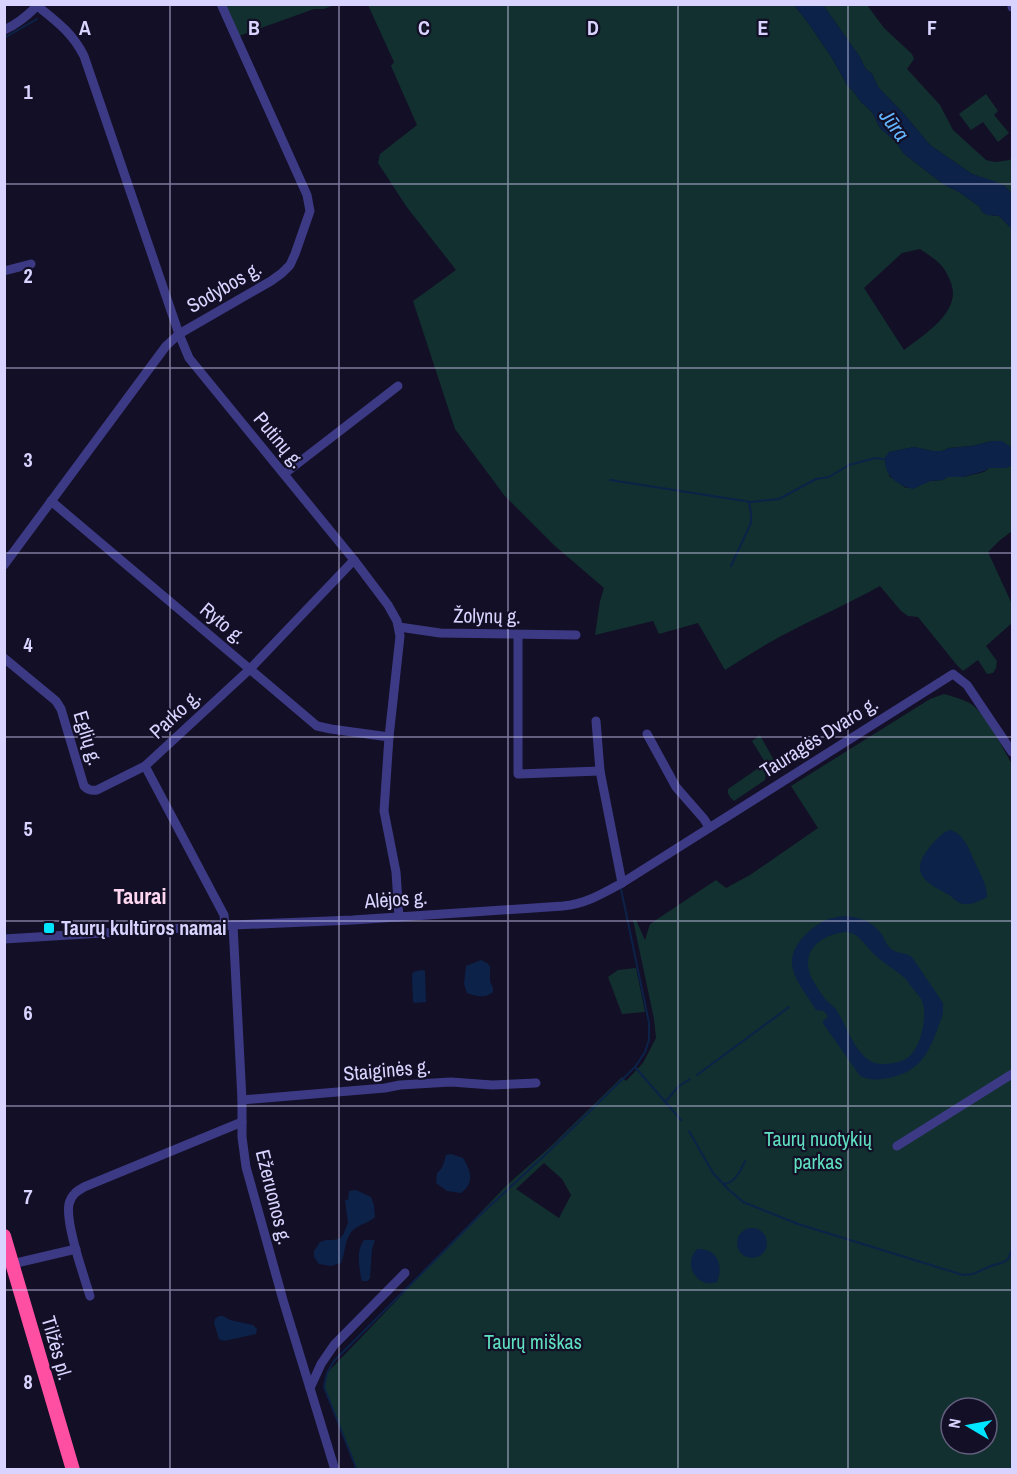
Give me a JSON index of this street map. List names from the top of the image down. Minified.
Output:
{"streets":{"highway":["Tilžės pl."],"street":["Sodybos g.","Putinų g.","Žolynų g.","Ryto g.","Parko g.","Tauragės Dvaro g.","Eglių g.","Alėjos g.","Staiginės g.","Ežeruonos g."]},"crossings":[["Sodybos g.","Putinų g."],["Sodybos g.","Ryto g."],["Putinų g.","Žolynų g."],["Putinų g.","Parko g."],["Ryto g.","Parko g."],["Parko g.","Eglių g."],["Parko g.","Alėjos g."],["Parko g.","Ežeruonos g."],["Tauragės Dvaro g.","Alėjos g."],["Alėjos g.","Ežeruonos g."],["Staiginės g.","Ežeruonos g."]],"districts":["Taurai"],"water":["Jūra"],"parks":["Taurų nuotykių parkas","Taurų miškas"],"places":{"transit":["Taurų kultūros namai"]},"north":"left","grid":{"columns":["A","B","C","D","E","F"],"rows":["1","2","3","4","5","6","7","8"]}}
